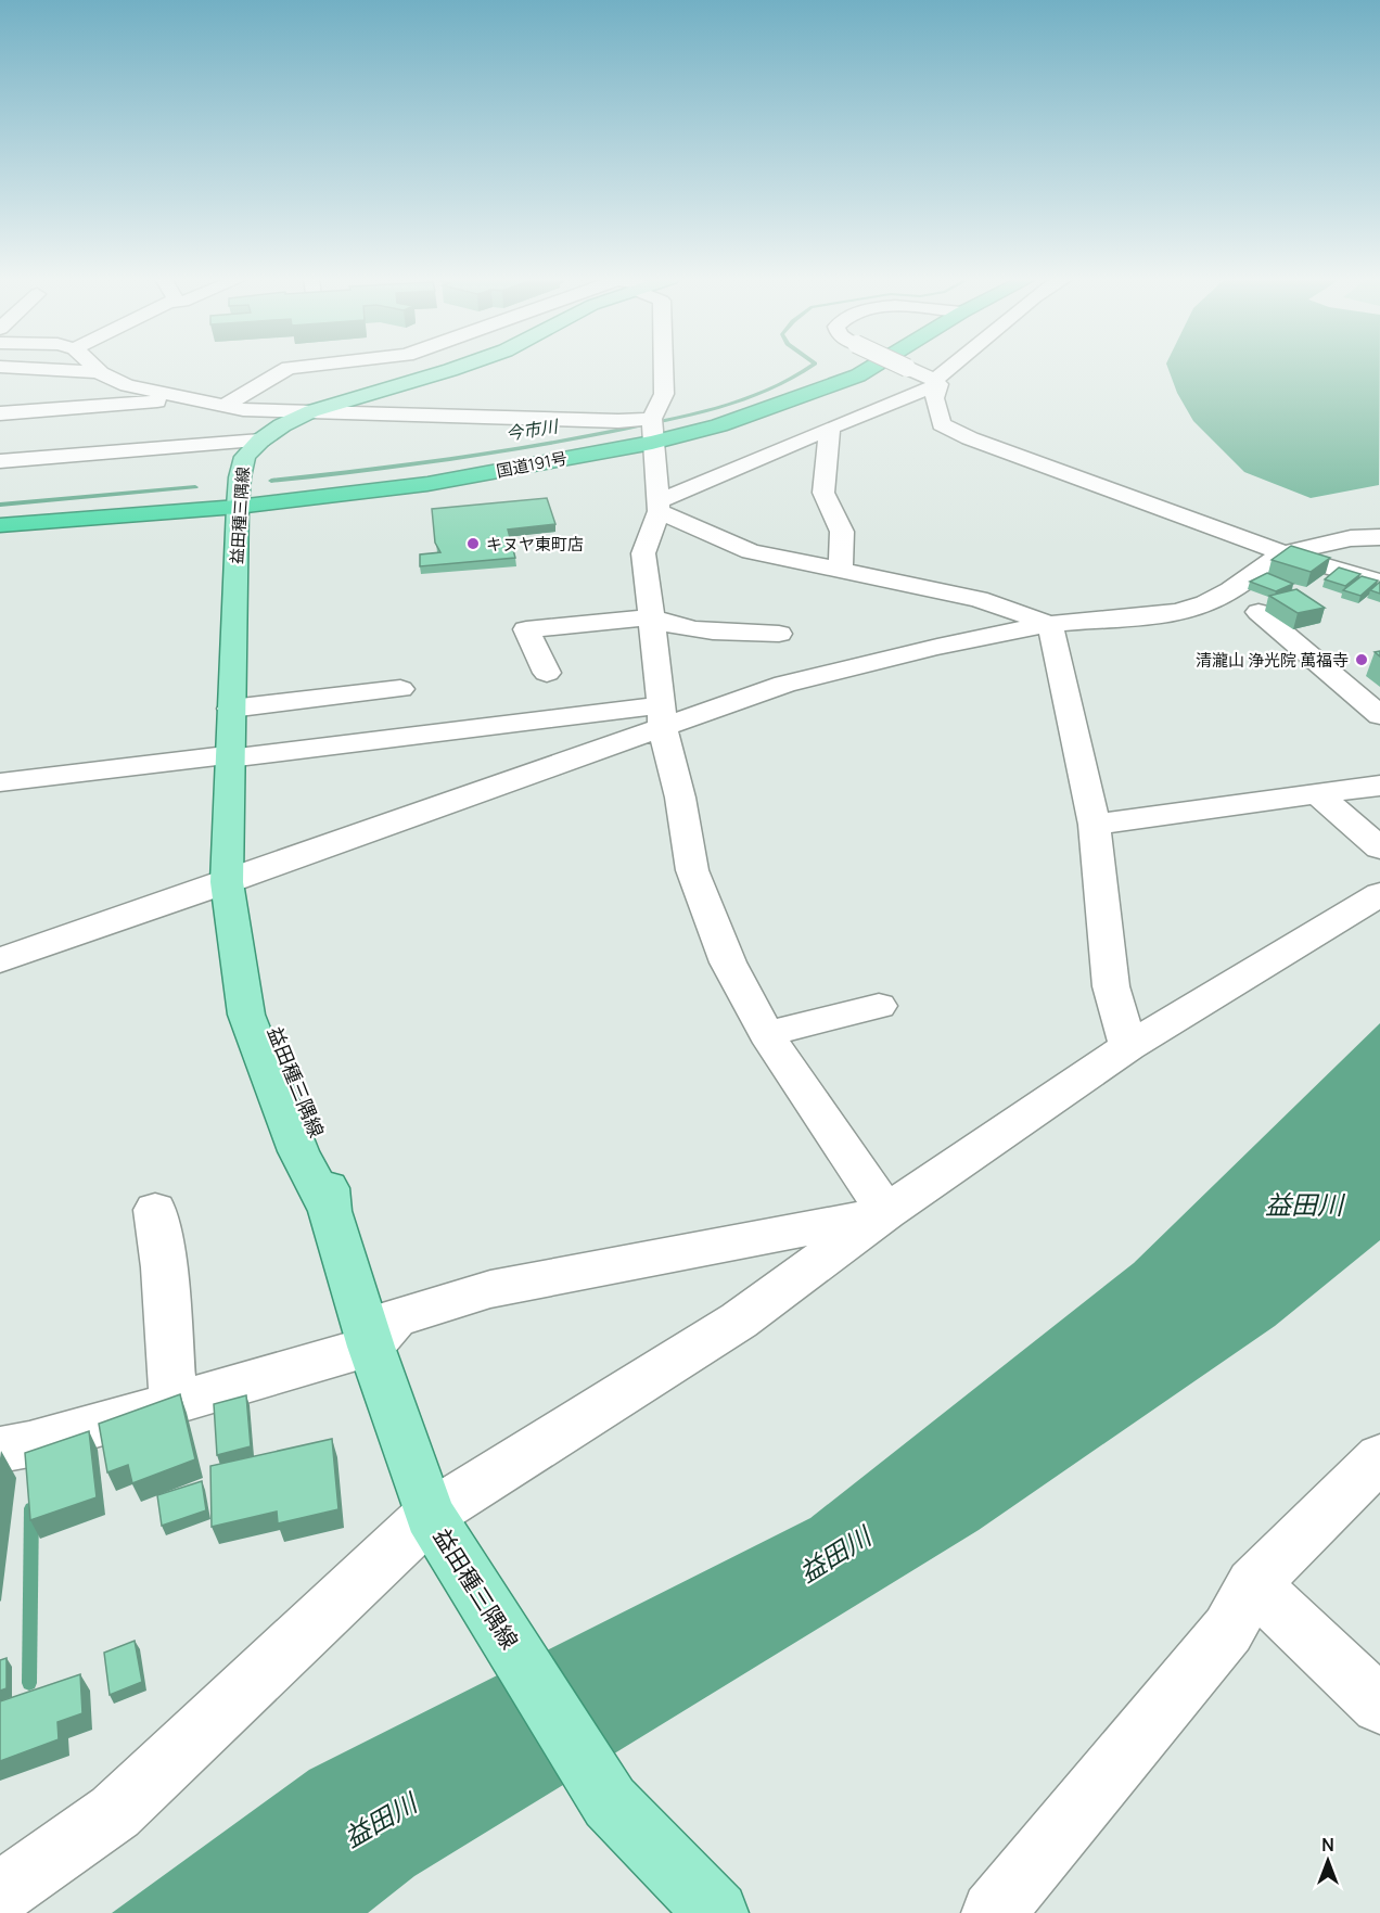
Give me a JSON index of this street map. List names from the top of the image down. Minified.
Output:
{"streets":{"highway":["国道191号"],"main road":["益田種三隅線"]},"crossings":[["国道191号","益田種三隅線"]],"water":["今市川","益田川"],"places":["キヌヤ東町店","清瀧山 浄光院 萬福寺"],"north":"top"}
